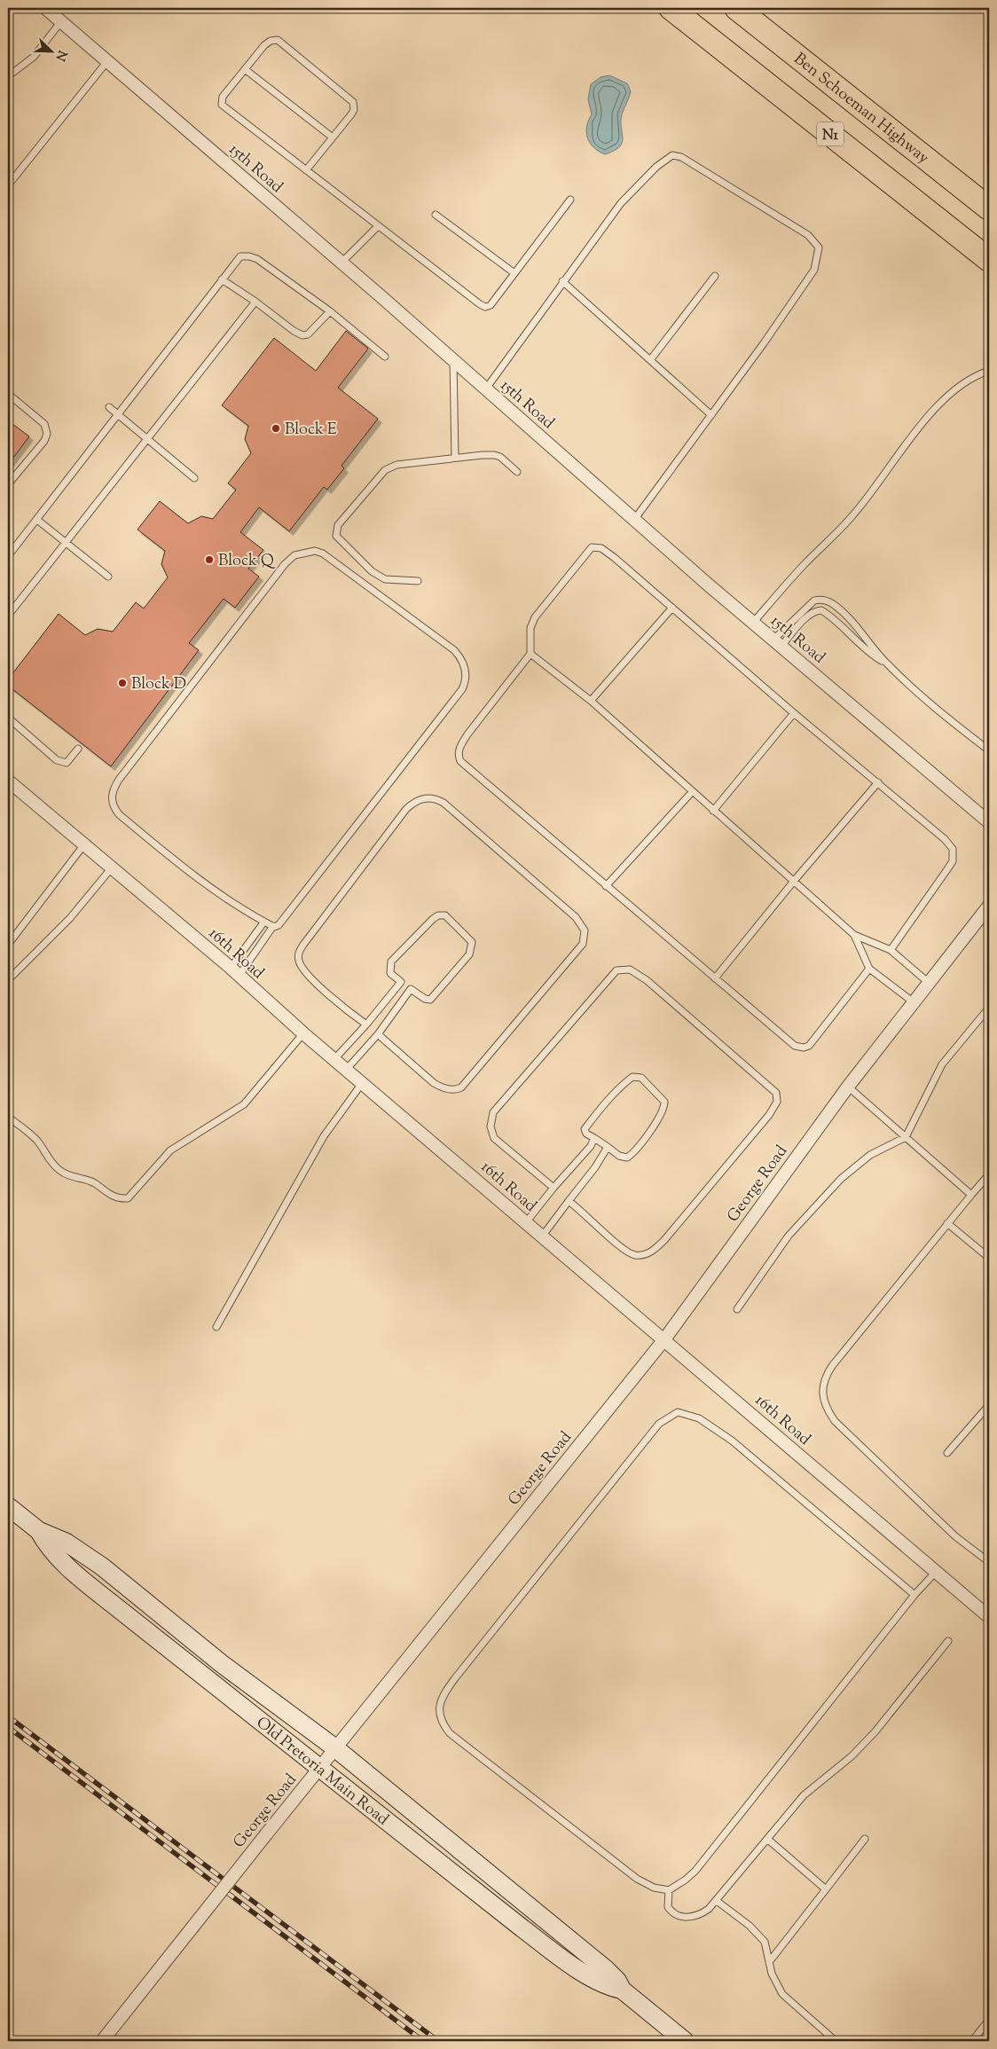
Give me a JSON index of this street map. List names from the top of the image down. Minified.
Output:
{"streets":{"highway":["Ben Schoeman Highway","N1"],"main road":["Old Pretoria Main Road"],"street":["15th Road","16th Road","George Road"]},"crossings":[["16th Road","George Road"],["George Road","Old Pretoria Main Road"]],"places":["Block E","Block Q","Block D"],"north":"bottom right"}
